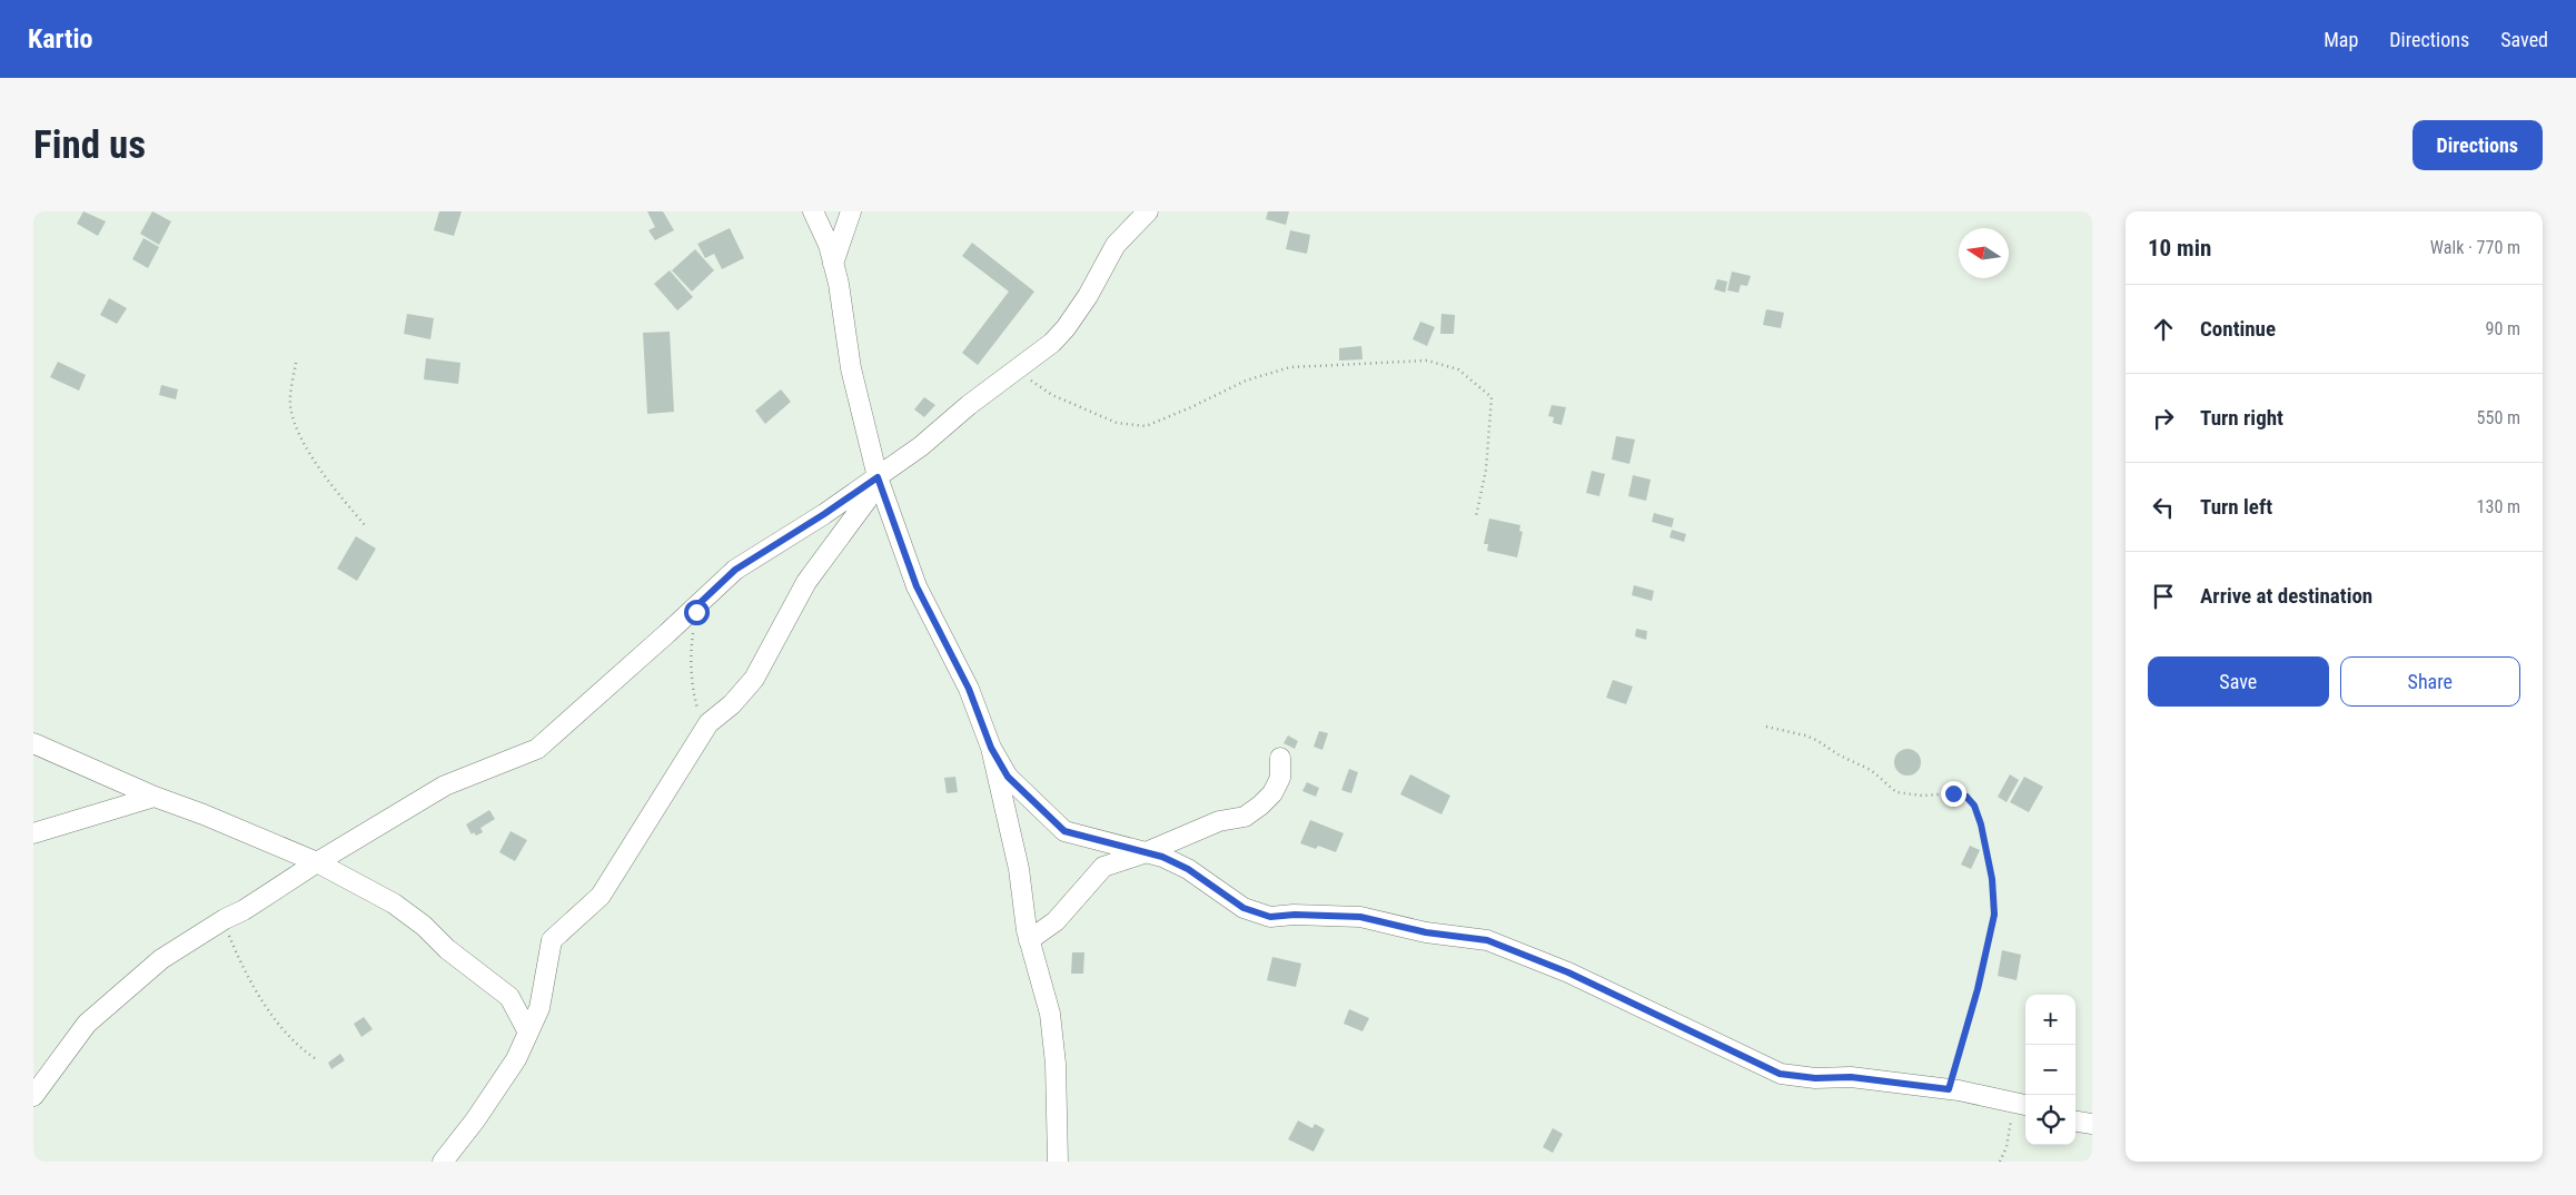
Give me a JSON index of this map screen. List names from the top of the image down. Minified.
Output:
{"north":"left","page":{"header":"Kartio","nav":["Map","Directions","Saved"],"buttons":["Directions",["Save","Share"]],"title":"Find us","heading":["10 min","Walk · 770 m"],"list":[["Continue","90 m"],["Turn right","550 m"],["Turn left","130 m"],"Arrive at destination"],"map_buttons":["+","−"]}}
